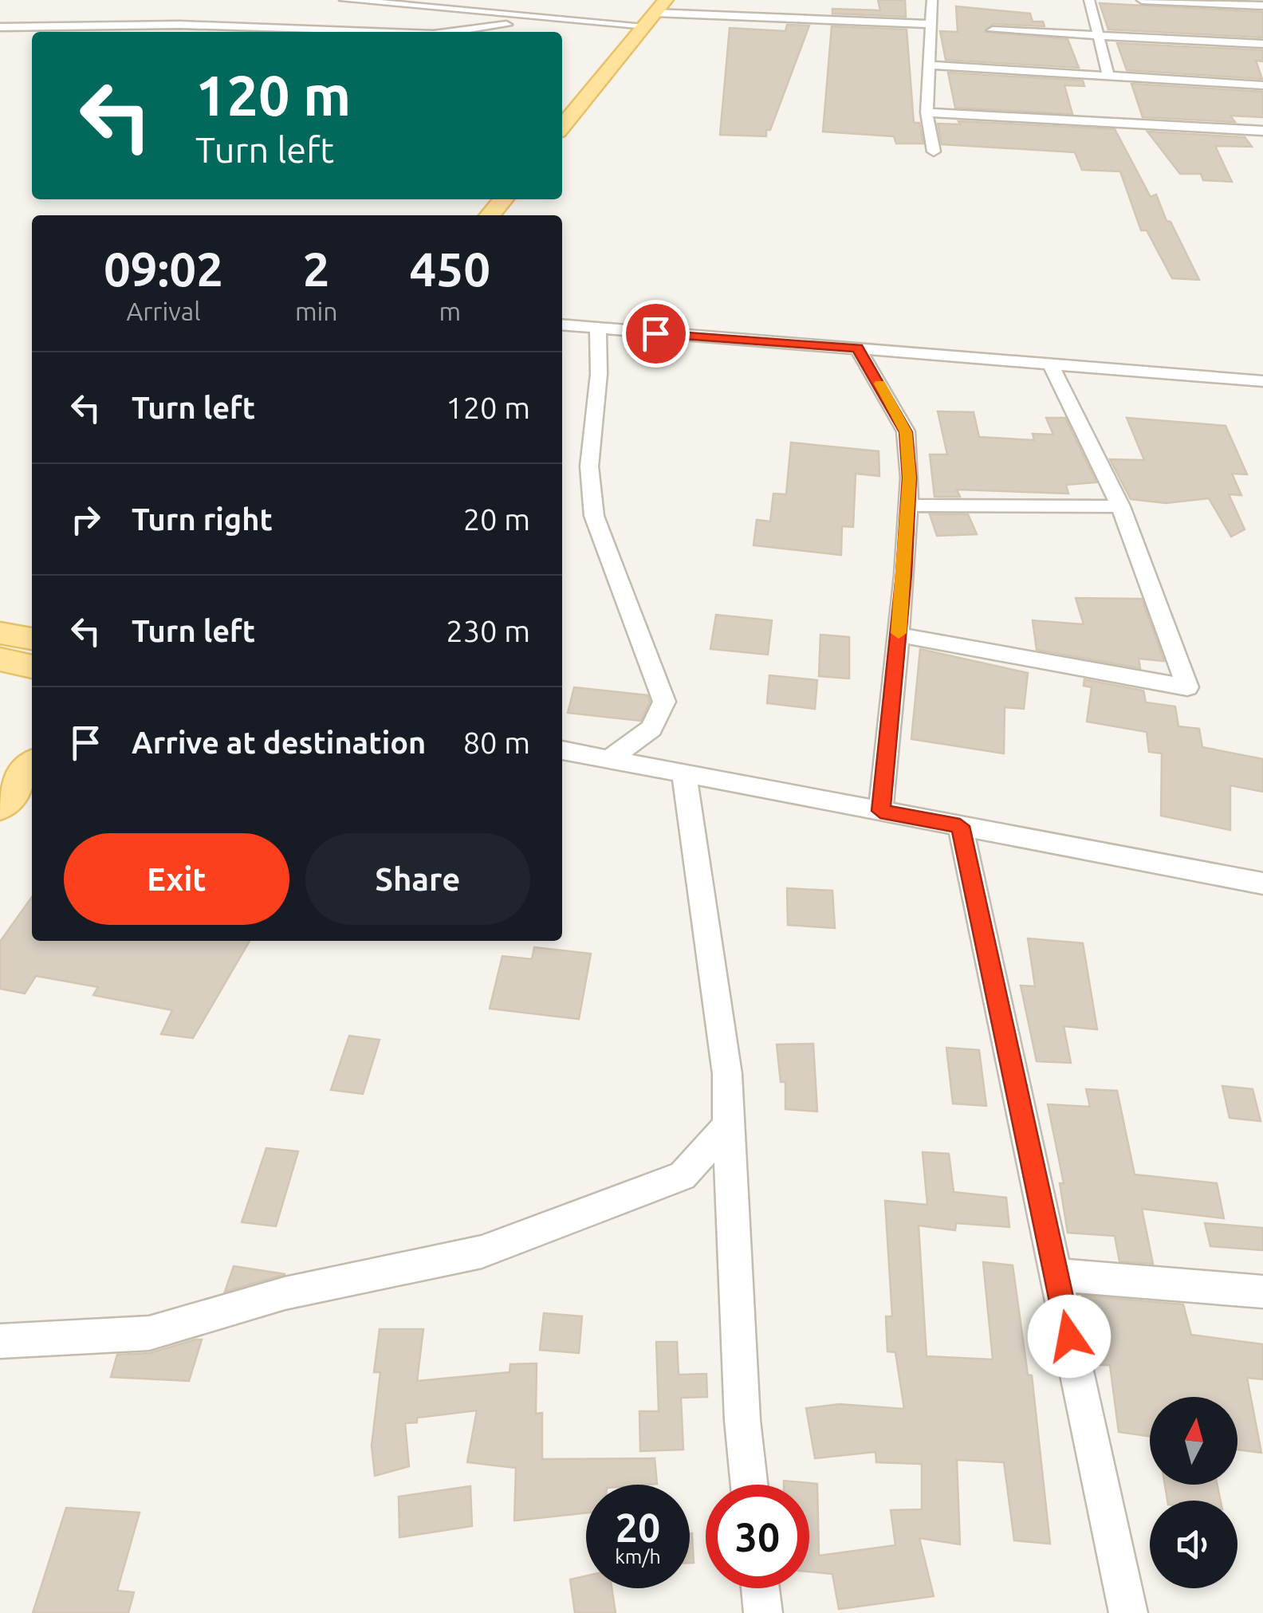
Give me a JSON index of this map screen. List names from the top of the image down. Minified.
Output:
{"north":"top","page":{"turn":["120 m","Turn left"],"eta":["09:02","Arrival","2","min","450","m"],"list":[{"name":"Turn left","value":"120 m"},{"name":"Turn right","value":"20 m"},{"name":"Turn left","value":"230 m"},{"name":"Arrive at destination","value":"80 m"}],"buttons":["Exit","Share"],"speed":"20 km/h","limit":"30"}}
